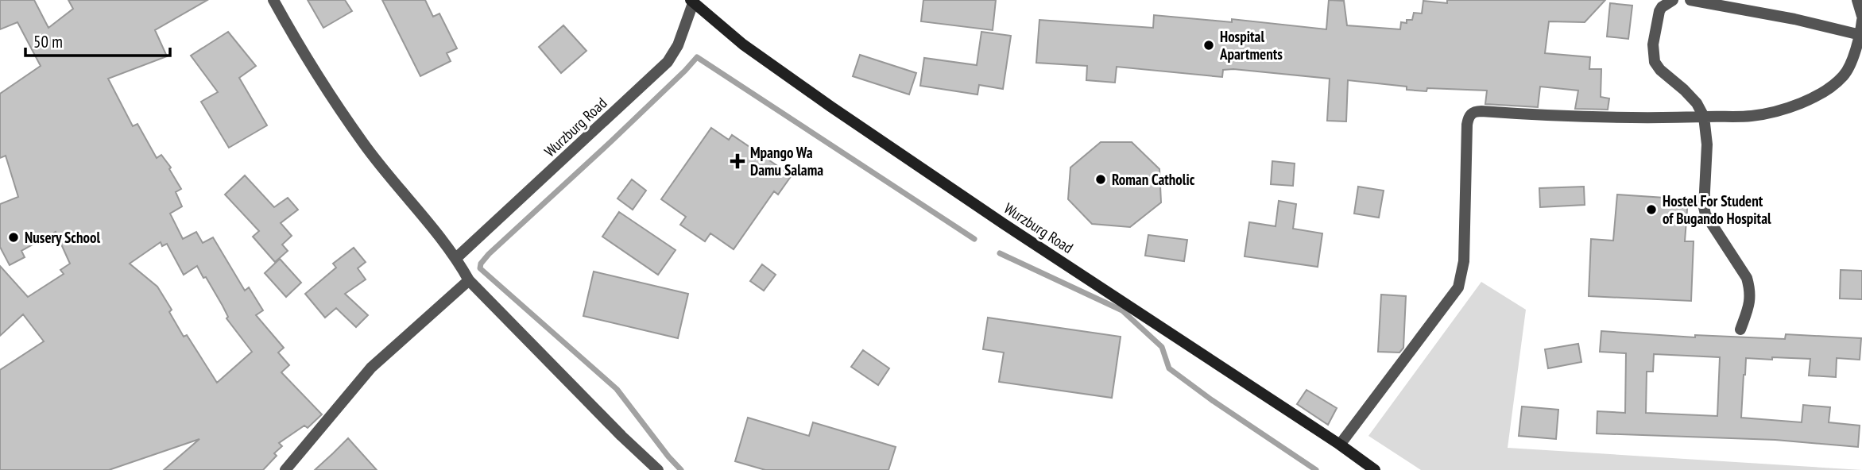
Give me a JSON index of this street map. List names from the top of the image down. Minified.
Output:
{"streets":{"main road":["Wurzburg Road"]},"places":{"other":["Hospital Apartments","Roman Catholic","Hostel For Student of Bugando Hospital","Nusery School"],"health":["Mpango Wa Damu Salama"]},"scale_bar":"50 m"}
